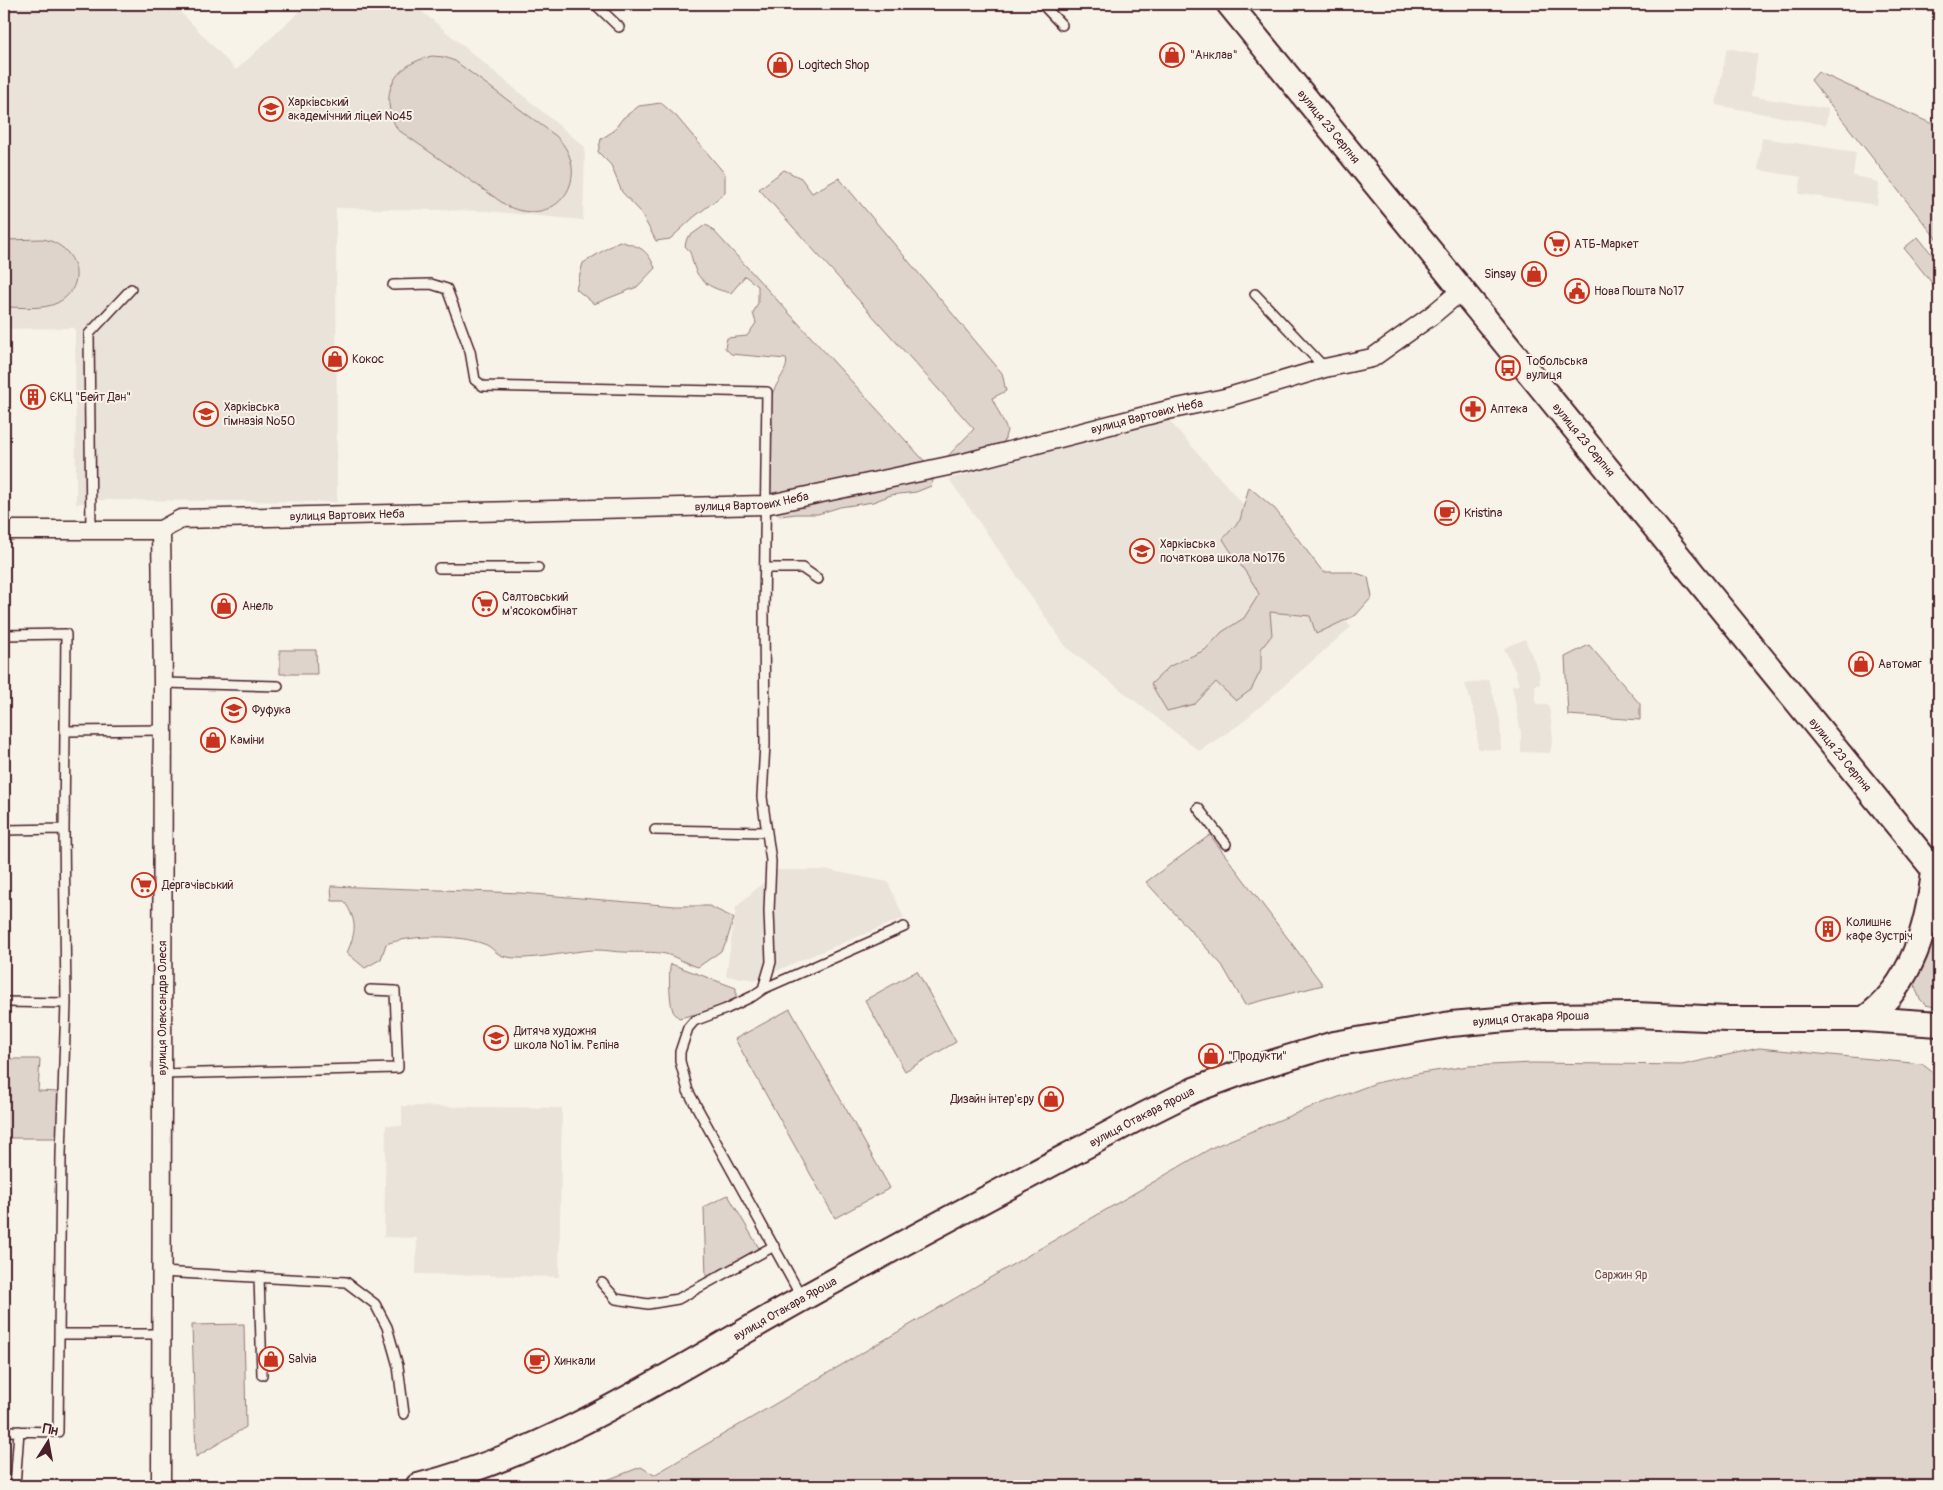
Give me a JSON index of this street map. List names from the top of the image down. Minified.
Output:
{"streets":{"street":["вулиця 23 Серпня","вулиця Вартових Неба","вулиця Олександра Олеся","вулиця Отакара Яроша"]},"crossings":[["вулиця 23 Серпня","вулиця Вартових Неба"],["вулиця Вартових Неба","вулиця Олександра Олеся"]],"parks":["Саржин Яр"],"places":{"shop":["\"Анклав\"","Logitech Shop","Sinsay","Кокос","Анель","Автомаг","Каміни","\"Продукти\"","Дизайн інтер'єру","Salvia"],"school or university":["Харківський академічний ліцей №45","Харківська гімназія №50","Харківська початкова школа №176","Фуфука","Дитяча художня школа №1 ім. Рєпіна"],"supermarket":["АТБ-Маркет","Салтовський м'ясокомбінат","Дергачівський"],"public building":["Нова Пошта №17"],"bus stop":["Тобольська вулиця"],"building":["ЄКЦ \"Бейт Дан\"","Колишнє кафе Зустріч"],"pharmacy":["Аптека"],"cafe":["Kristina","Хинкали"]},"north":"top"}
